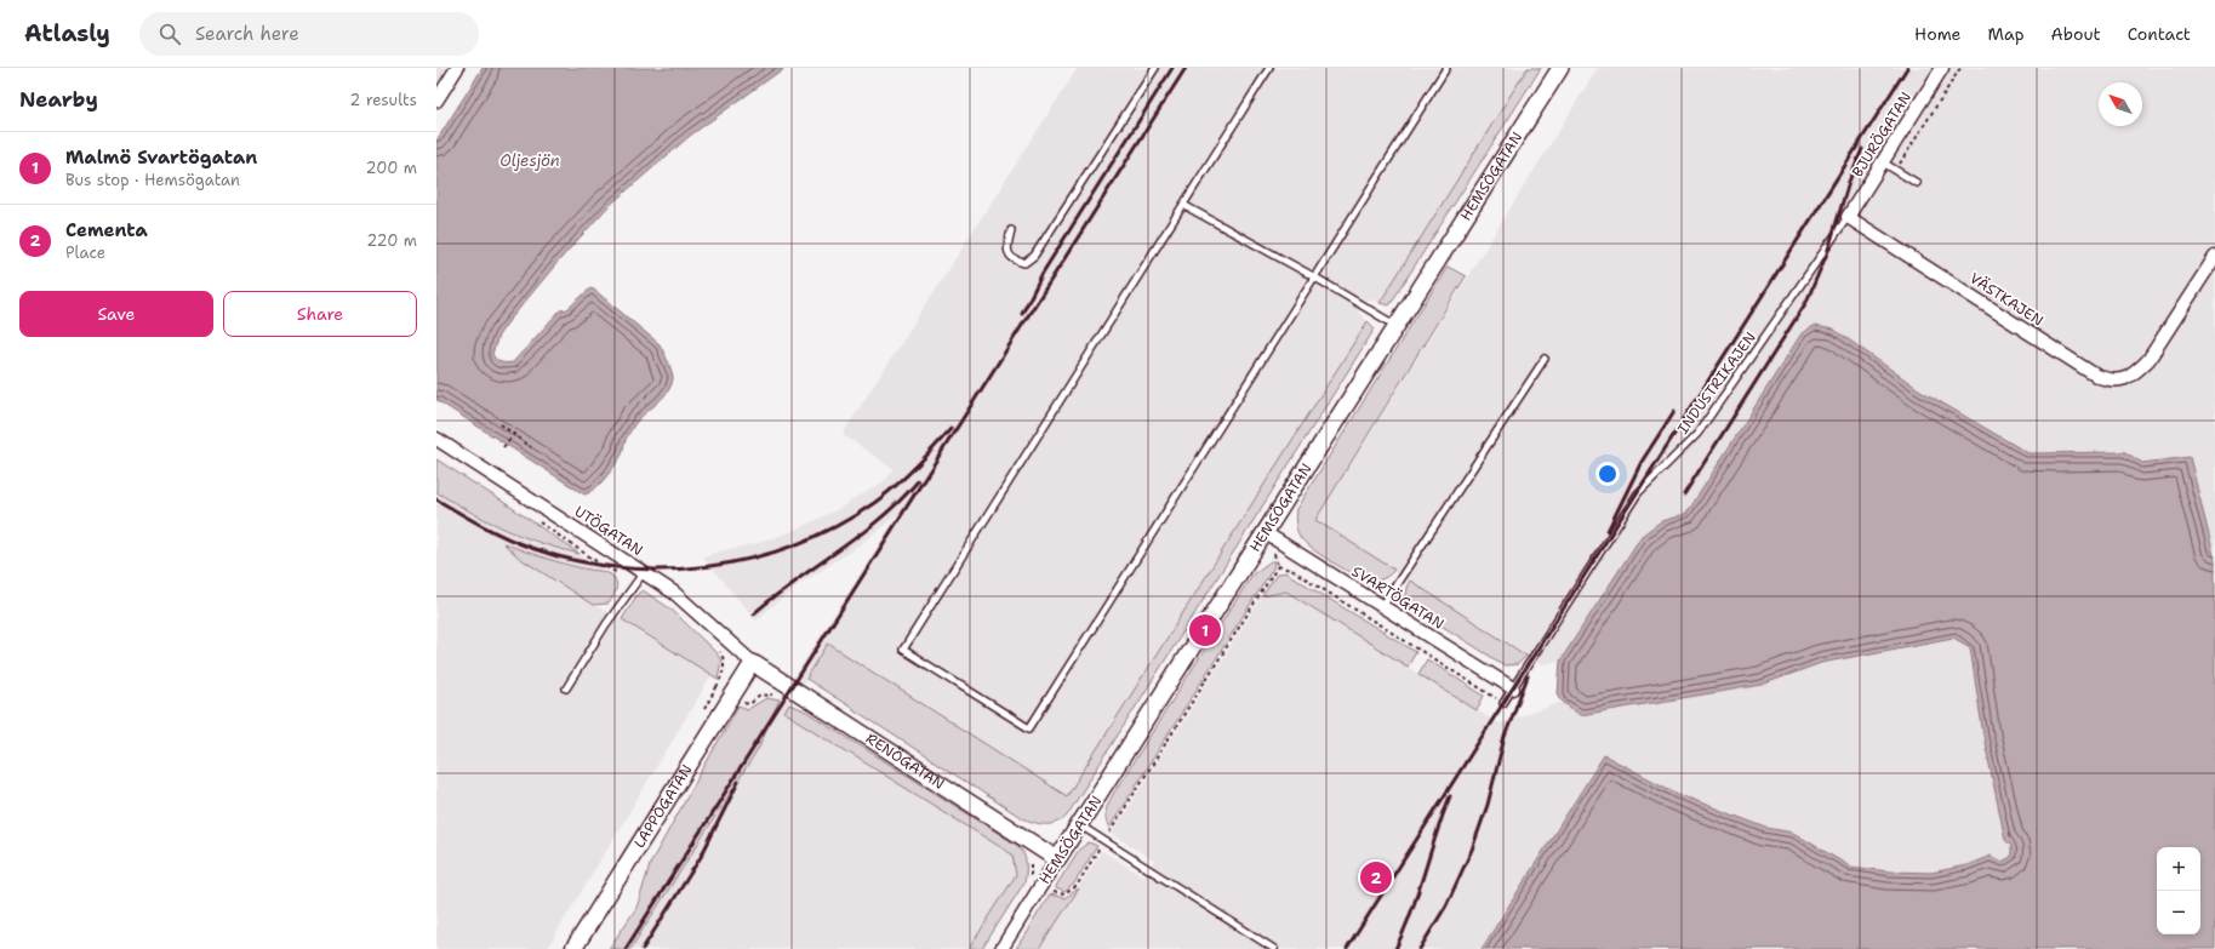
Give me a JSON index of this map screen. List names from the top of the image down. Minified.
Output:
{"streets":{"street":["BJURÖGATAN","HEMSÖGATAN","VÄSTKAJEN","UTÖGATAN","SVARTÖGATAN","RENÖGATAN","LAPPÖGATAN"],"lane":["INDUSTRIKAJEN"]},"crossings":[["BJURÖGATAN","VÄSTKAJEN"],["BJURÖGATAN","INDUSTRIKAJEN"],["HEMSÖGATAN","SVARTÖGATAN"],["HEMSÖGATAN","RENÖGATAN"],["VÄSTKAJEN","INDUSTRIKAJEN"],["INDUSTRIKAJEN","SVARTÖGATAN"],["UTÖGATAN","RENÖGATAN"],["UTÖGATAN","LAPPÖGATAN"],["RENÖGATAN","LAPPÖGATAN"]],"water":["Oljesjön"],"north":"top left","page":{"header":"Atlasly","search":"Search here","nav":["Home","Map","About","Contact"],"heading":["Nearby","2 results"],"list":[{"mark":"1","name":"Malmö Svartögatan","note":"Bus stop · Hemsögatan","value":"200 m"},{"mark":"2","name":"Cementa","note":"Place","value":"220 m"}],"buttons":["Save","Share"],"pins":["1","2"],"map_buttons":["+","−"]}}
